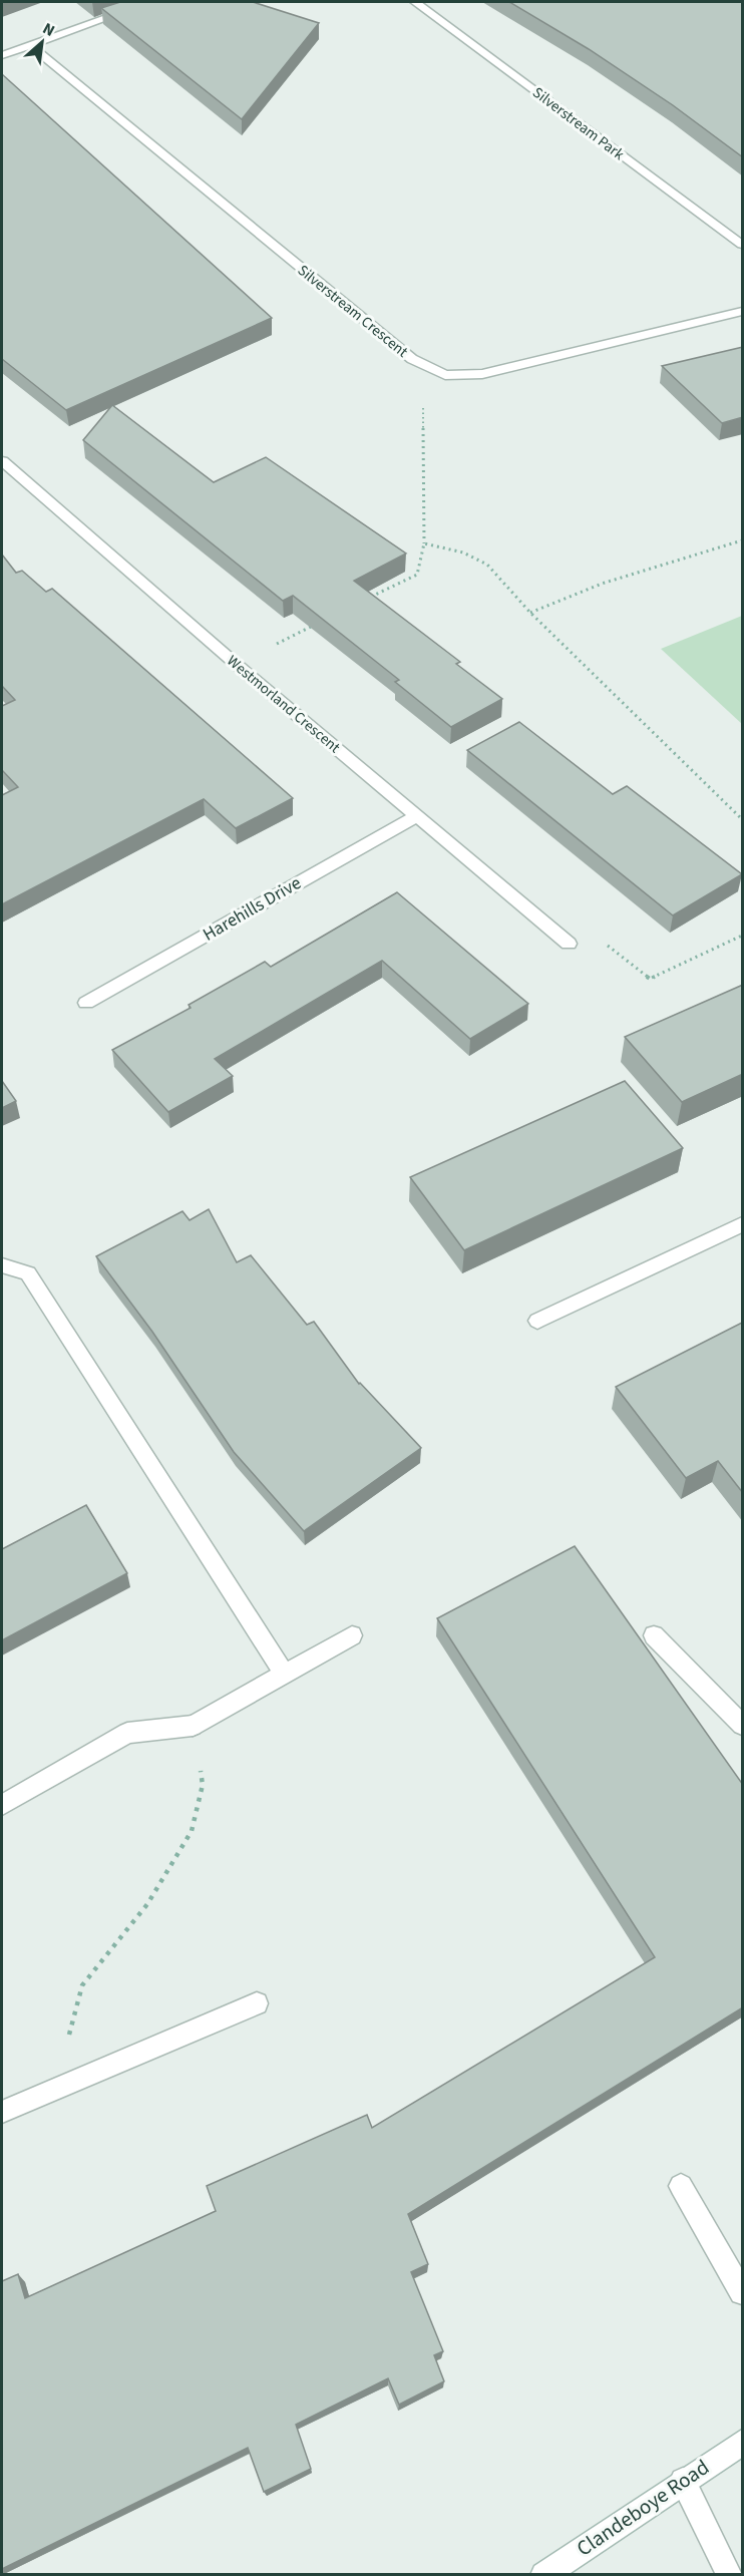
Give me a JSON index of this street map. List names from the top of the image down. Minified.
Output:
{"streets":{"street":["Silverstream Park","Silverstream Crescent","Westmorland Crescent","Harehills Drive","Clandeboye Road"]},"crossings":[["Westmorland Crescent","Harehills Drive"]],"north":"top right"}
